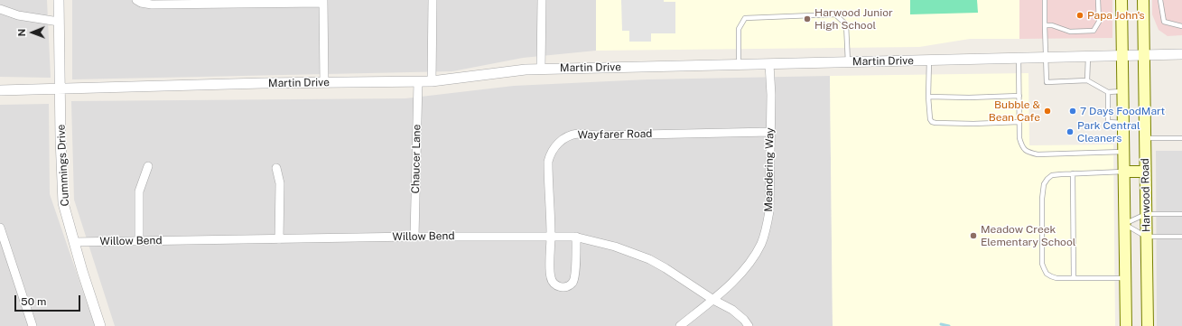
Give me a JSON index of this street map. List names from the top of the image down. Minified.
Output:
{"streets":{"main road":["Harwood Road"],"street":["Martin Drive","Wayfarer Road","Chaucer Lane","Cummings Drive","Meandering Way","Willow Bend"]},"crossings":[["Martin Drive","Chaucer Lane"],["Martin Drive","Cummings Drive"],["Martin Drive","Meandering Way"],["Martin Drive","Harwood Road"],["Wayfarer Road","Meandering Way"],["Wayfarer Road","Willow Bend"],["Chaucer Lane","Willow Bend"],["Cummings Drive","Willow Bend"],["Meandering Way","Willow Bend"]],"places":["Papa John's","Harwood Junior High School","Bubble & Bean Cafe","7 Days FoodMart","Park Central Cleaners","Meadow Creek Elementary School"],"scale_bar":"50 m","north":"left"}
